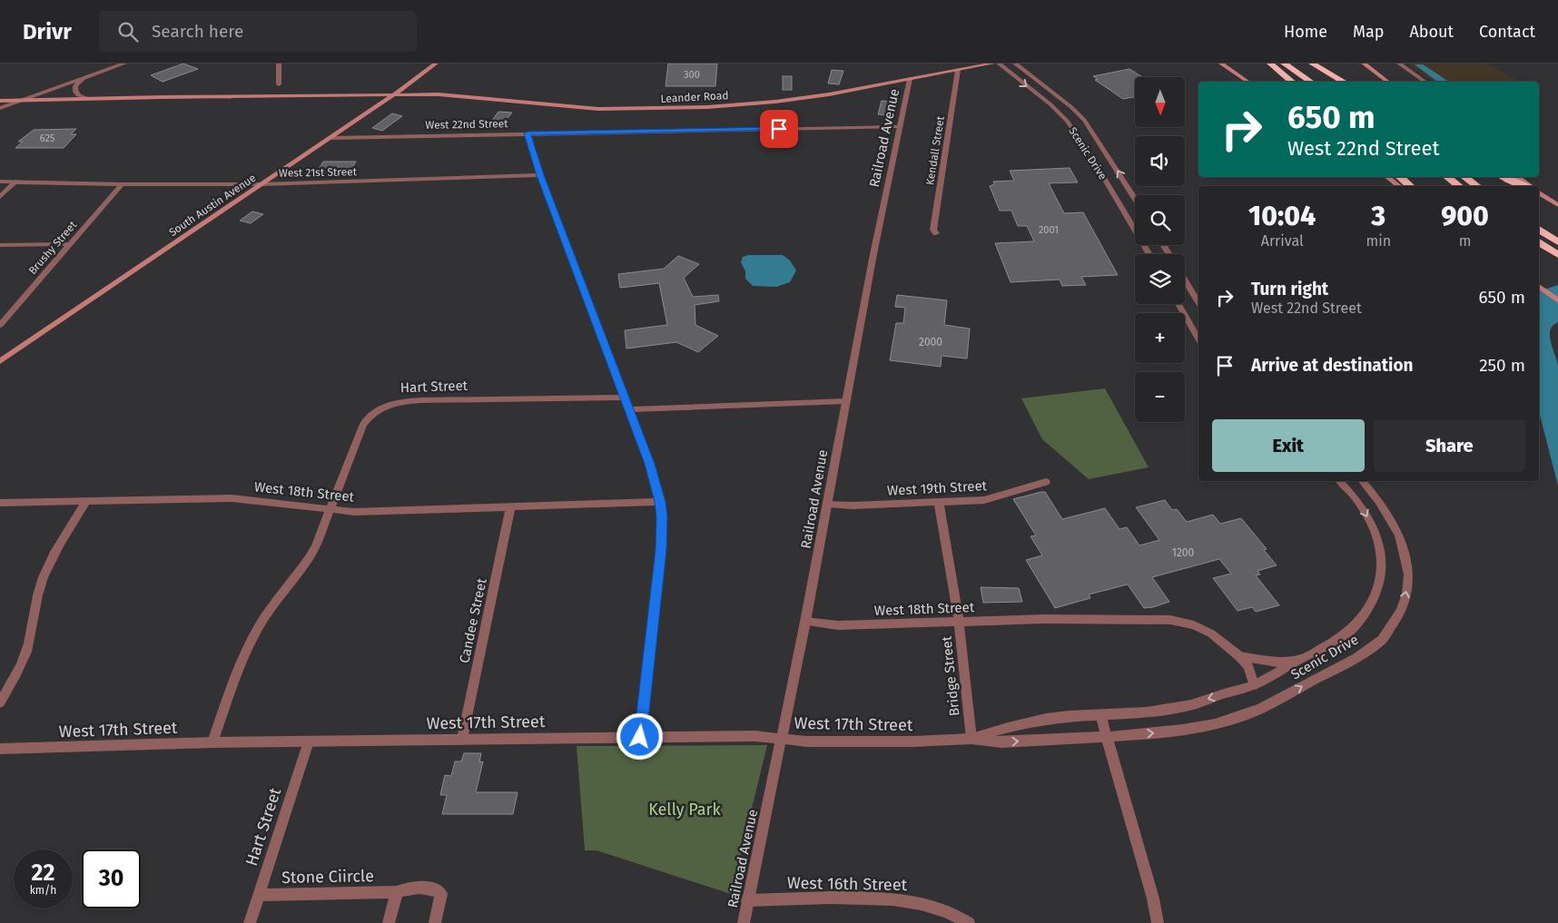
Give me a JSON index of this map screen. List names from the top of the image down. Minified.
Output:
{"streets":{"main road":["Leander Road","South Austin Avenue"],"street":["West 22nd Street","Railroad Avenue","Kendall Street","Scenic Drive","West 21st Street","Brushy Street","Hart Street","West 19th Street","West 18th Street","Candee Street","Bridge Street","West 17th Street","Stone Ciircle","West 16th Street"]},"crossings":[["Leander Road","Railroad Avenue"],["Leander Road","Kendall Street"],["Leander Road","South Austin Avenue"],["West 22nd Street","Railroad Avenue"],["West 22nd Street","South Austin Avenue"],["Railroad Avenue","West 19th Street"],["Railroad Avenue","West 18th Street"],["Railroad Avenue","West 17th Street"],["Railroad Avenue","West 16th Street"],["Scenic Drive","West 17th Street"],["West 21st Street","South Austin Avenue"],["West 21st Street","Brushy Street"],["Hart Street","West 18th Street"],["Hart Street","West 17th Street"],["Hart Street","Stone Ciircle"],["West 19th Street","Bridge Street"],["West 18th Street","Candee Street"],["West 18th Street","Bridge Street"],["Candee Street","West 17th Street"],["Bridge Street","West 17th Street"]],"parks":["Kelly Park"],"house_numbers":["300","625","2001","2000","1200"],"north":"bottom","page":{"header":"Drivr","search":"Search here","nav":["Home","Map","About","Contact"],"map_buttons":["+","−"],"turn":["650 m","West 22nd Street"],"eta":["10:04","Arrival","3","min","900","m"],"list":[{"name":"Turn right","note":"West 22nd Street","value":"650 m"},{"name":"Arrive at destination","value":"250 m"}],"buttons":["Exit","Share"],"speed":"22 km/h","limit":"30"}}
